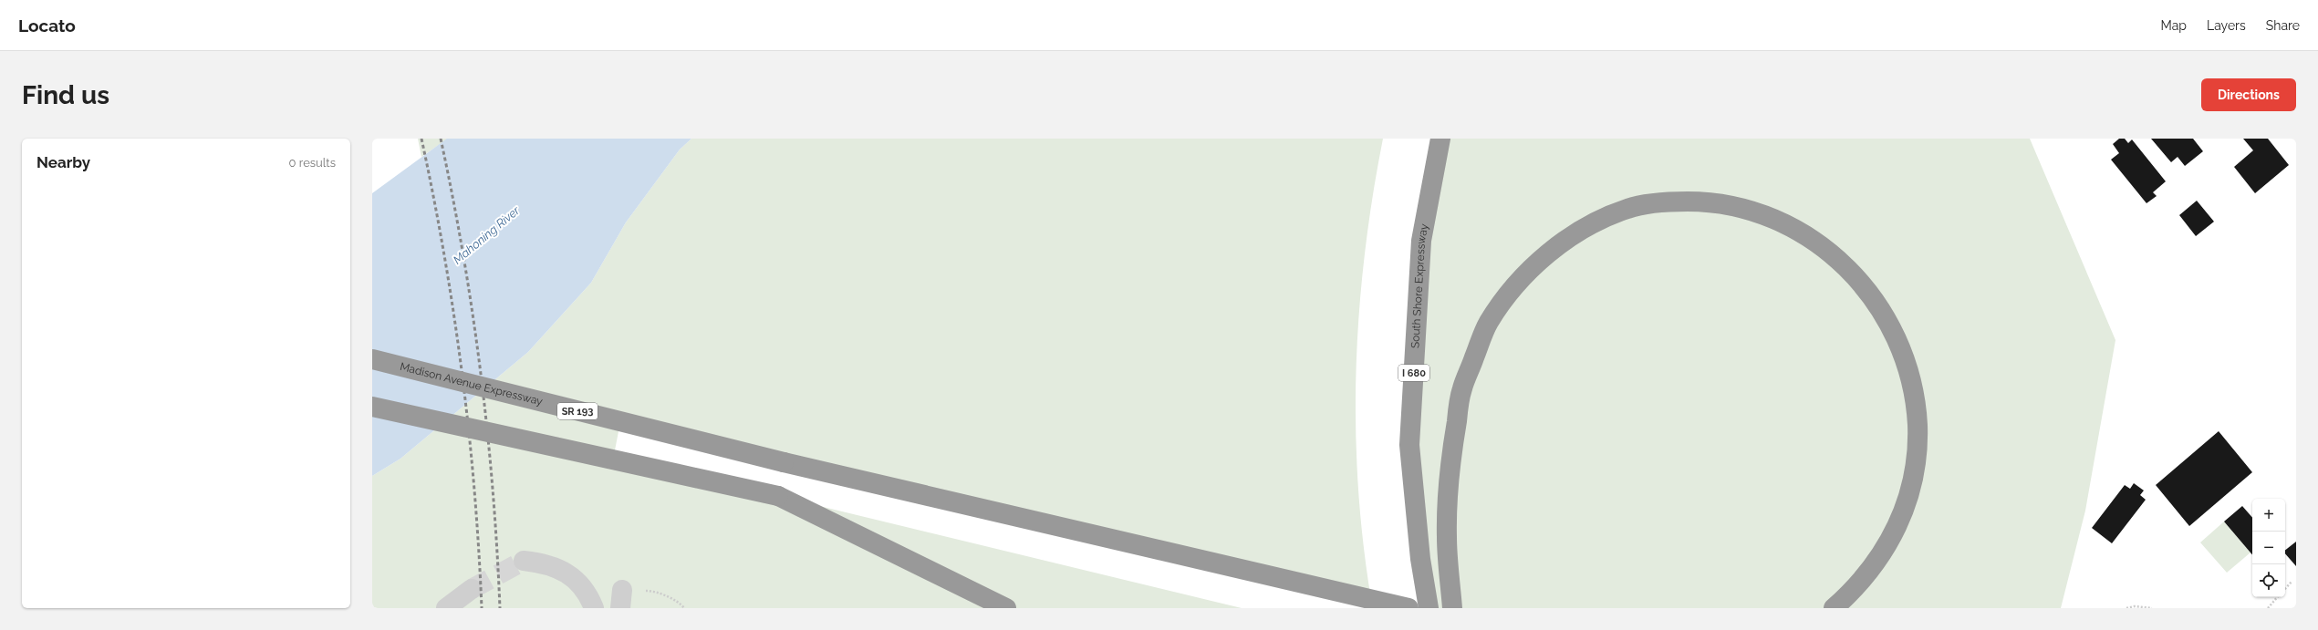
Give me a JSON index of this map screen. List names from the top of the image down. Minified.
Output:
{"streets":{"highway":["South Shore Expressway","I 680","Madison Avenue Expressway","SR 193"]},"water":["Mahoning River"],"page":{"header":"Locato","nav":["Map","Layers","Share"],"buttons":"Directions","title":"Find us","heading":["Nearby","0 results"],"map_buttons":["+","−"]}}
